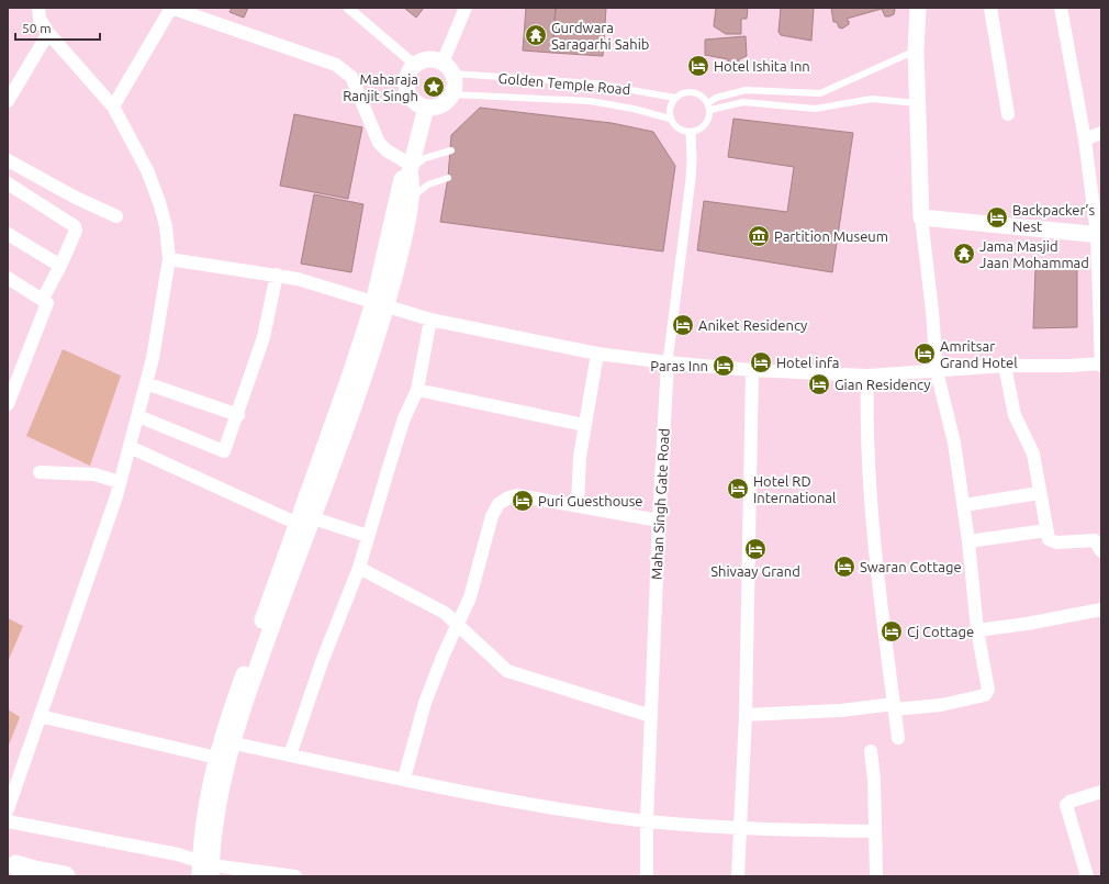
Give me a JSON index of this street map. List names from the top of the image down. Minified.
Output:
{"streets":{"street":["Mahan Singh Gate Road"],"lane":["Golden Temple Road"]},"crossings":[["Golden Temple Road","Mahan Singh Gate Road"]],"places":{"temple":["Gurdwara Saragarhi Sahib","Jama Masjid Jaan Mohammad"],"hotel":["Hotel Ishita Inn","Backpacker’s Nest","Aniket Residency","Amritsar Grand Hotel","Hotel infa","Paras Inn","Gian Residency","Hotel RD International","Puri Guesthouse","Shivaay Grand","Swaran Cottage","Cj Cottage"],"place":["Maharaja Ranjit Singh"],"museum":["Partition Museum"]},"scale_bar":"50 m"}
